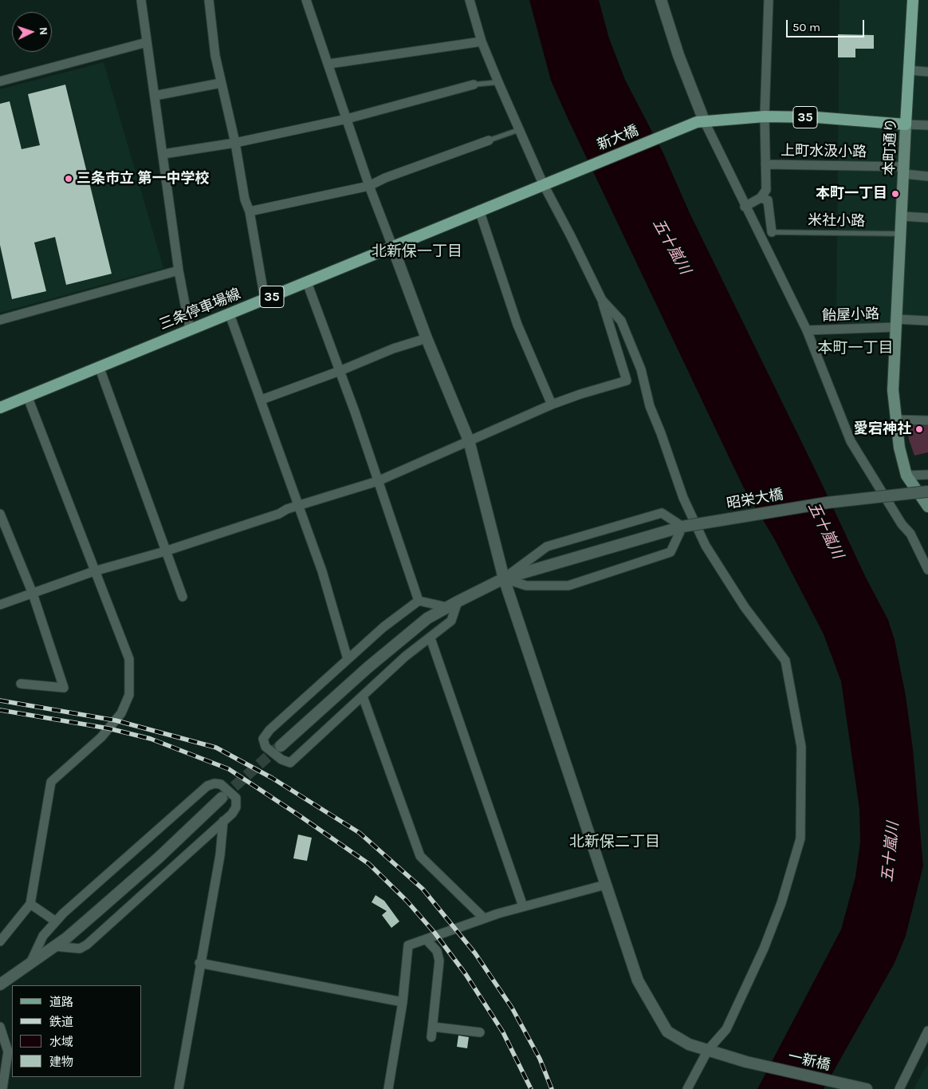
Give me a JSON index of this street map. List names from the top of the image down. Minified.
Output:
{"streets":{"main road":["35","新大橋","本町通り","三条停車場線"],"street":["上町水汲小路","飴屋小路","昭栄大橋","一新橋"],"lane":["米社小路"]},"crossings":[["35","新大橋"],["35","本町通り"],["新大橋","三条停車場線"],["本町通り","上町水汲小路"],["本町通り","米社小路"],["本町通り","飴屋小路"],["三条停車場線","一新橋"],["昭栄大橋","一新橋"]],"districts":["北新保一丁目","本町一丁目","北新保二丁目"],"water":["五十嵐川"],"places":["三条市立 第一中学校","本町一丁目","愛宕神社"],"legend":["道路","鉄道","水域","建物"],"scale_bar":"50 m","north":"right"}
